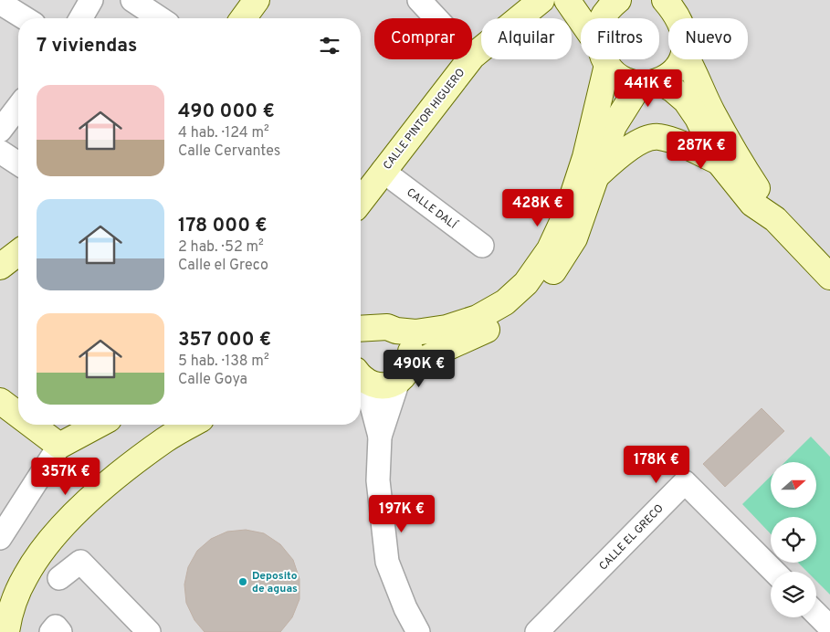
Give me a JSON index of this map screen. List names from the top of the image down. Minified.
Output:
{"streets":{"main road":["CALLE PINTOR HIGUERO"],"street":["CALLE DALÍ","CALLE EL GRECO"]},"crossings":[["CALLE PINTOR HIGUERO","CALLE DALÍ"]],"places":["Deposito de aguas"],"north":"right","page":{"chip":["Comprar","Alquilar","Filtros","Nuevo"],"heading":"7 viviendas","price":["441K €","287K €","428K €","490K €","178K €","357K €","197K €"],"list":[{"name":"490 000 €","note":"4 hab. · 124 m² · Calle Cervantes"},{"name":"178 000 €","note":"2 hab. · 52 m² · Calle el Greco"},{"name":"357 000 €","note":"5 hab. · 138 m² · Calle Goya"}]}}
